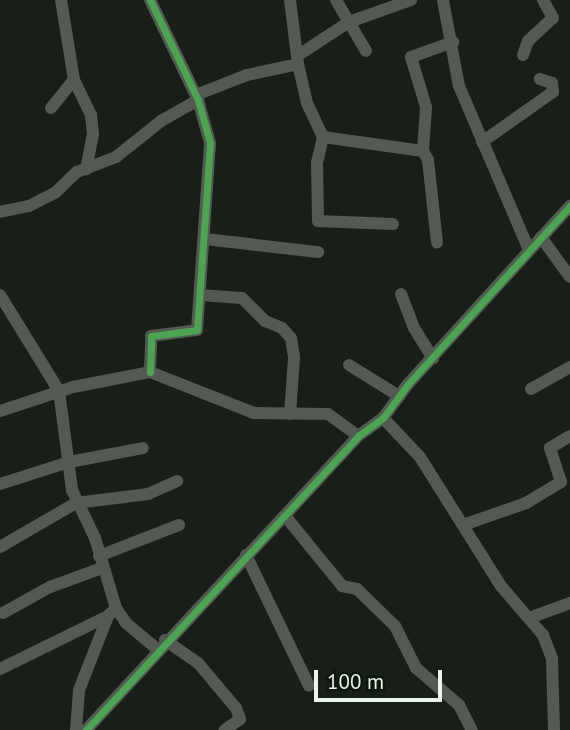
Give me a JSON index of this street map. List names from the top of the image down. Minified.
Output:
{"scale_bar":"100 m"}
